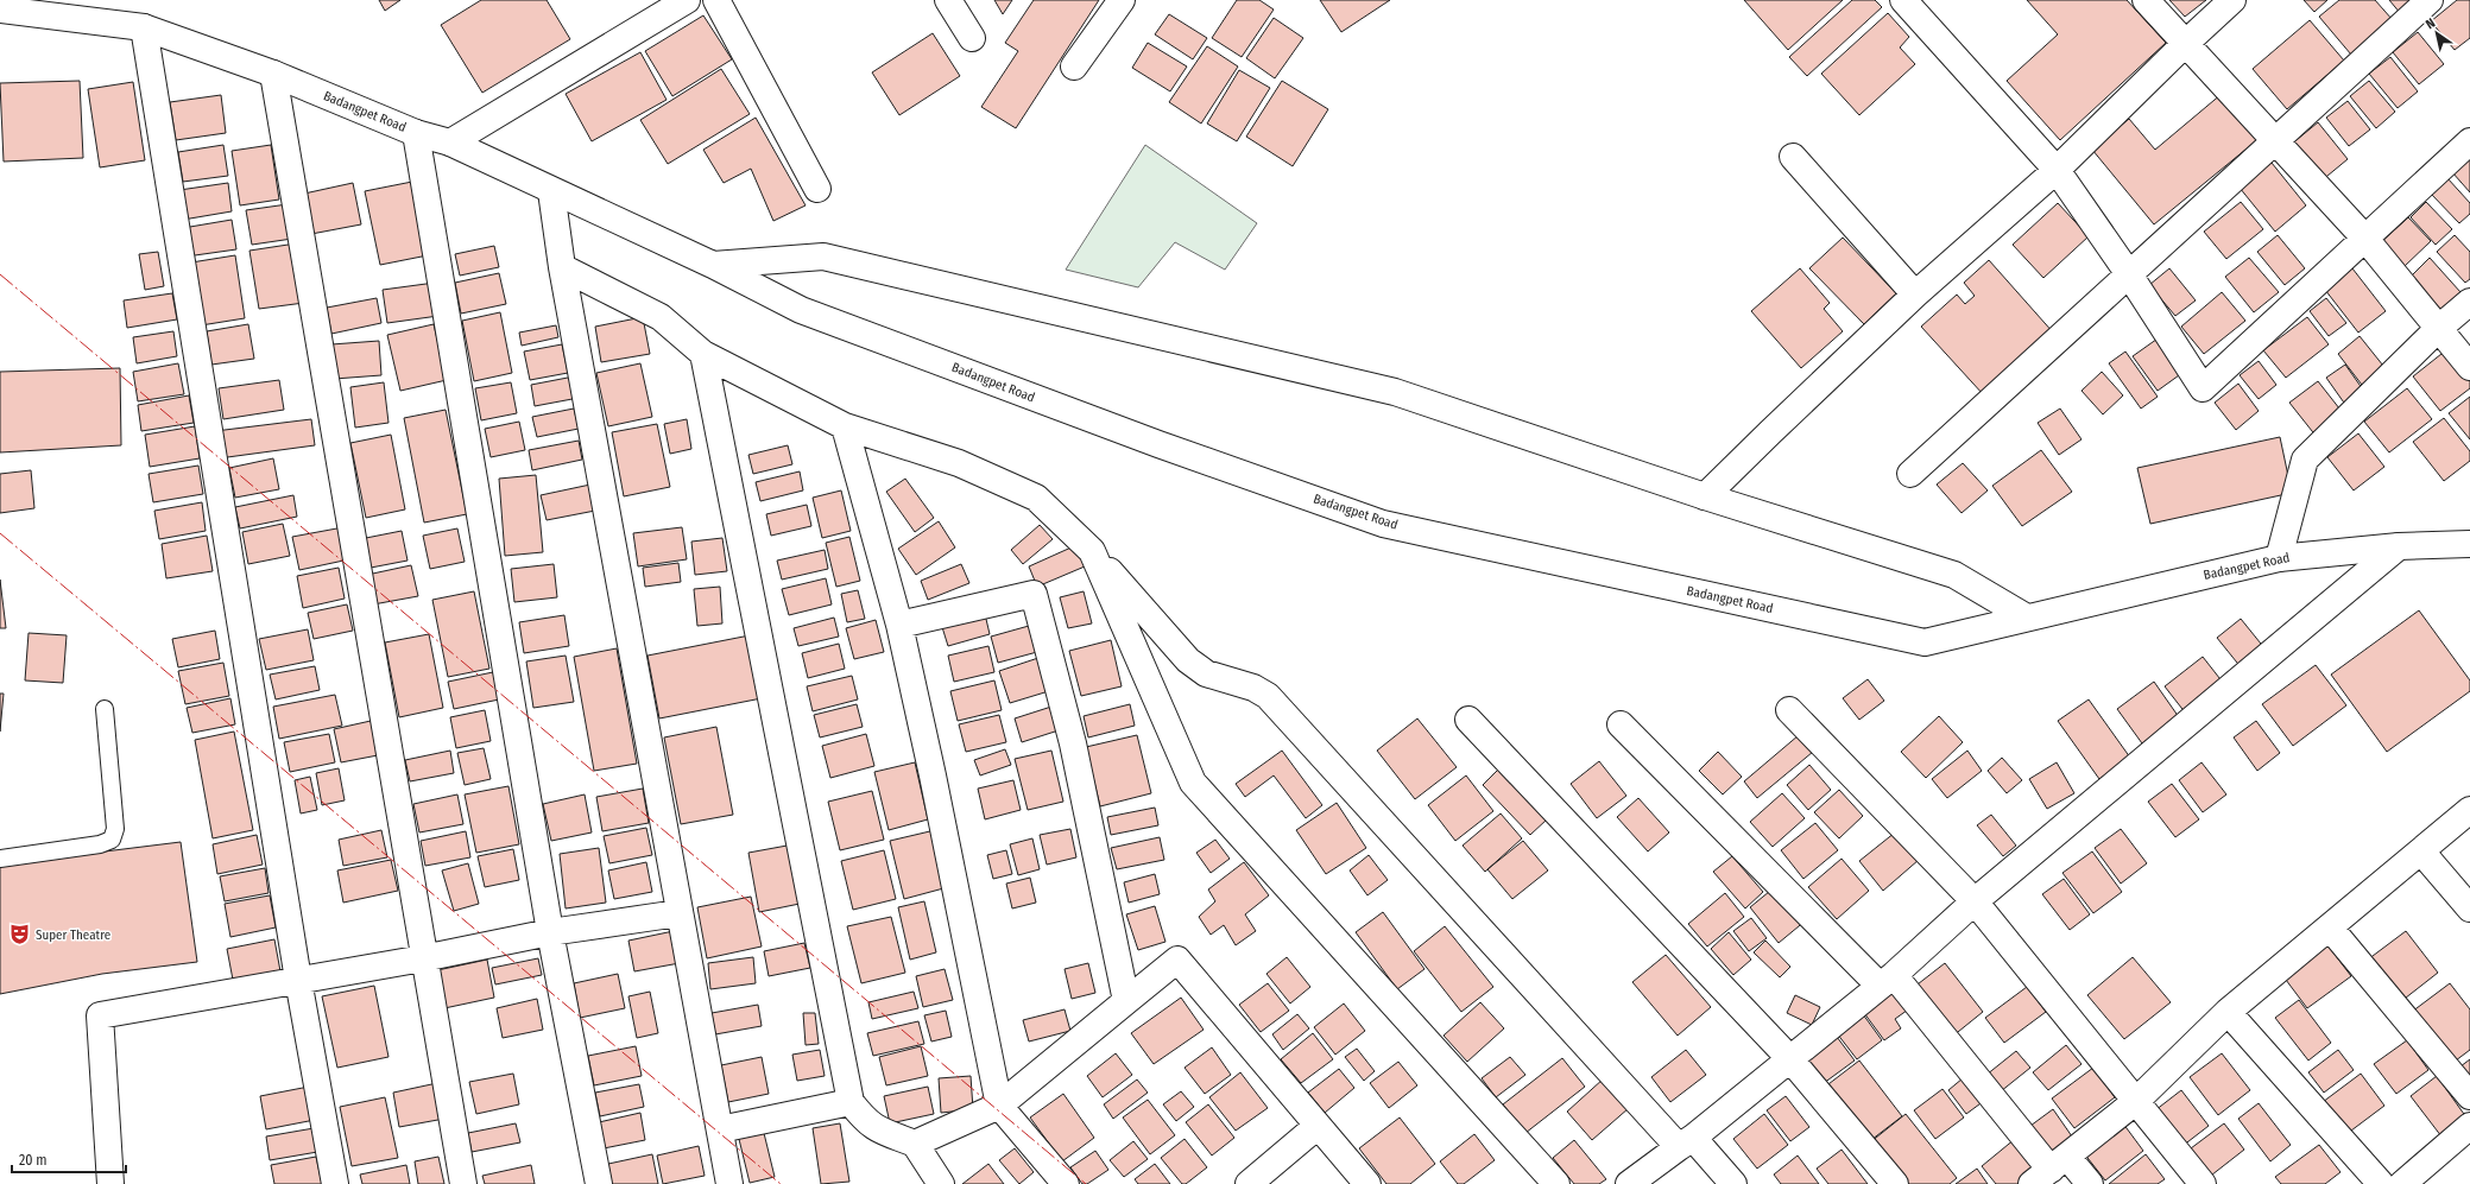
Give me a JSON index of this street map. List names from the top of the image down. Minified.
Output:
{"streets":{"street":["Badangpet Road"]},"places":{"theatre":["Super Theatre"]},"scale_bar":"20 m","north":"top left"}
